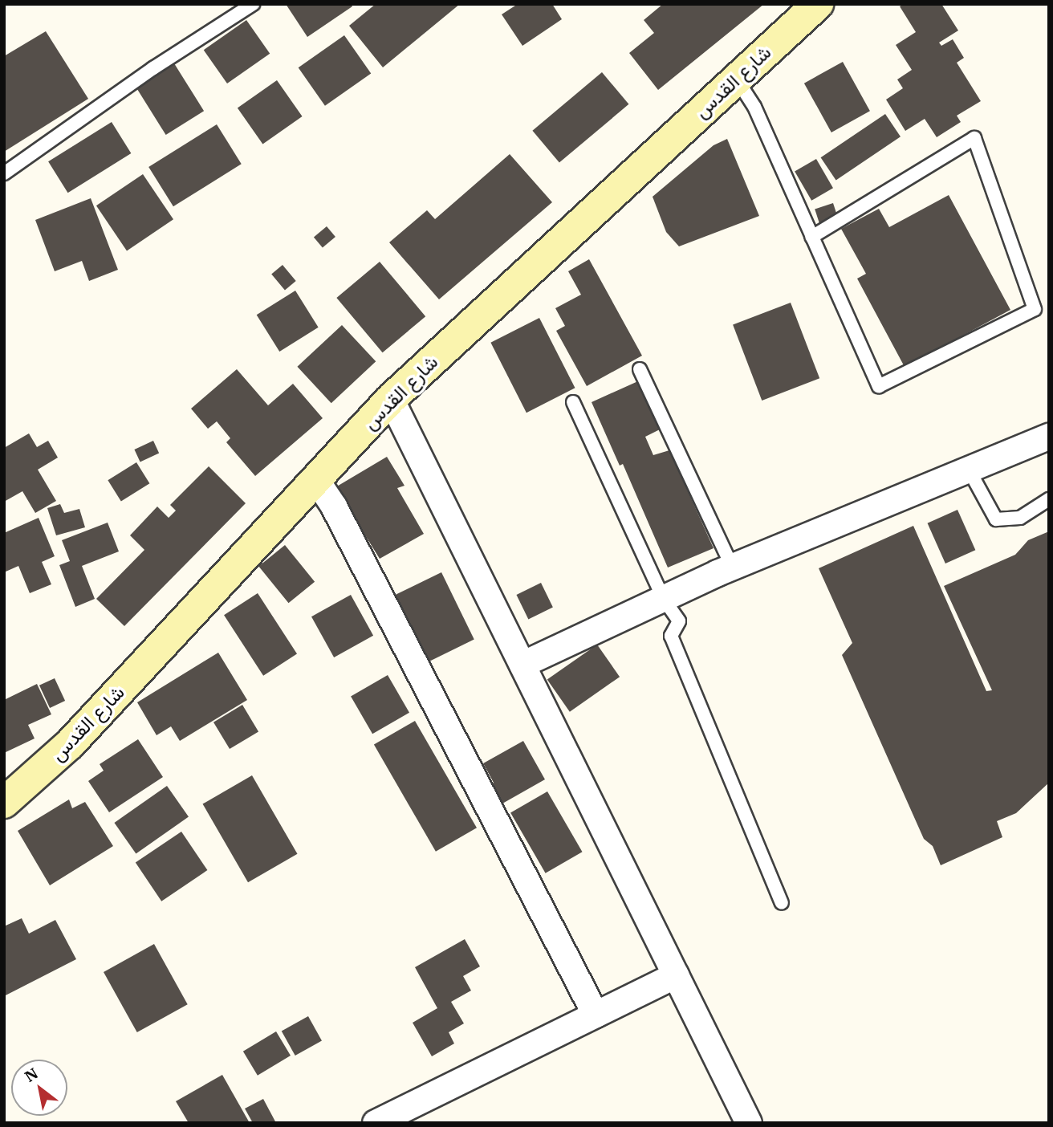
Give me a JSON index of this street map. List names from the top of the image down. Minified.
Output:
{"streets":{"main road":["شارع القدس"]},"north":"top left"}
